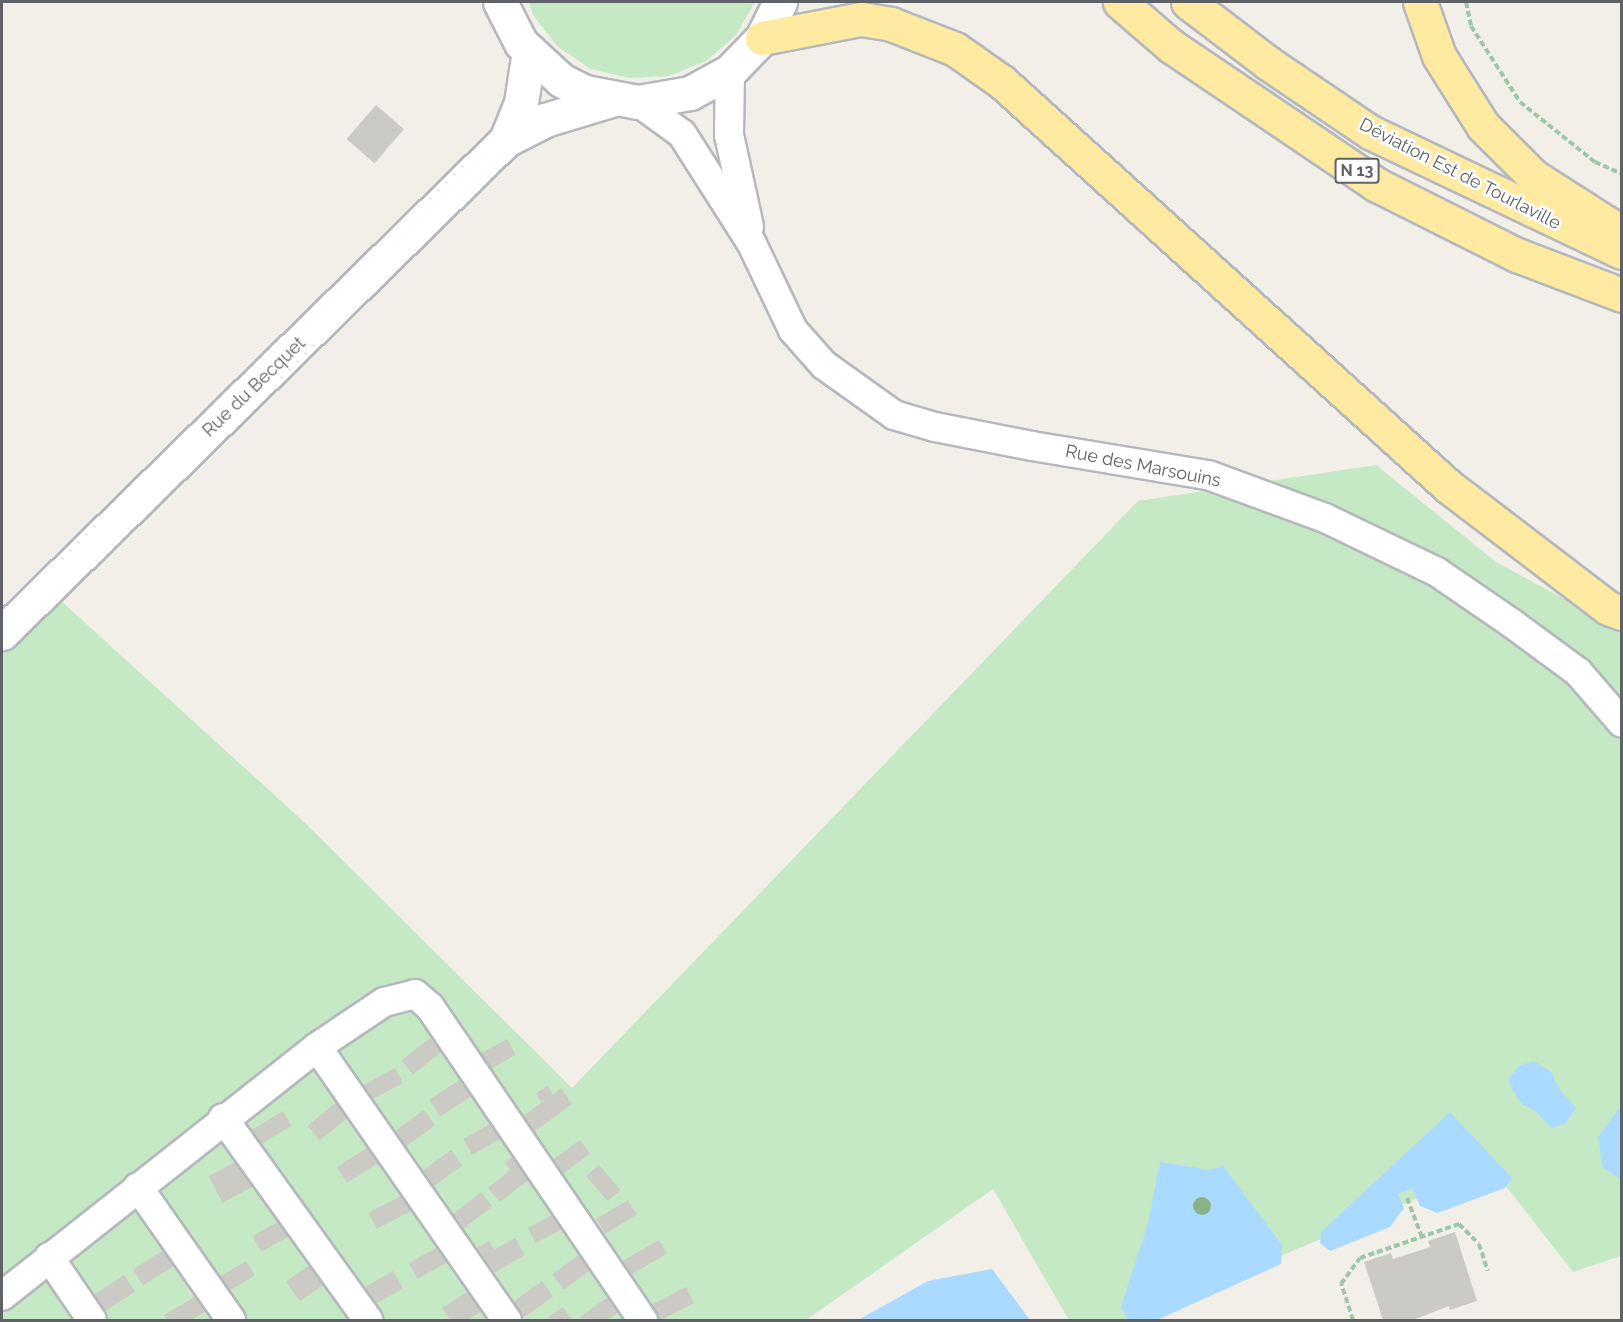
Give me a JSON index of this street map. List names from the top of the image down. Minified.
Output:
{"streets":{"highway":["N 13","Déviation Est de Tourlaville"],"main road":["Rue du Becquet"],"street":["Rue des Marsouins"]},"crossings":[["Rue du Becquet","Rue des Marsouins"]]}
